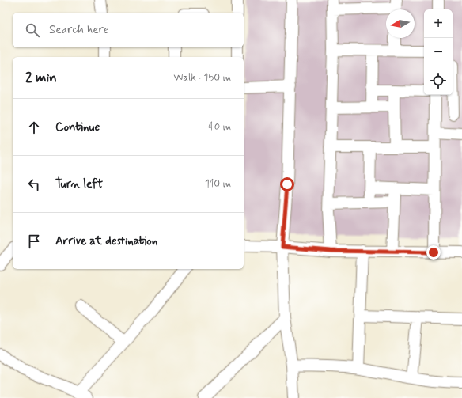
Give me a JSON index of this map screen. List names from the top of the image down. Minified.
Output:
{"north":"left","page":{"map_buttons":["+","−"],"search":"Search here","heading":["2 min","Walk · 150 m"],"list":[["Continue","40 m"],["Turn left","110 m"],"Arrive at destination"]}}
